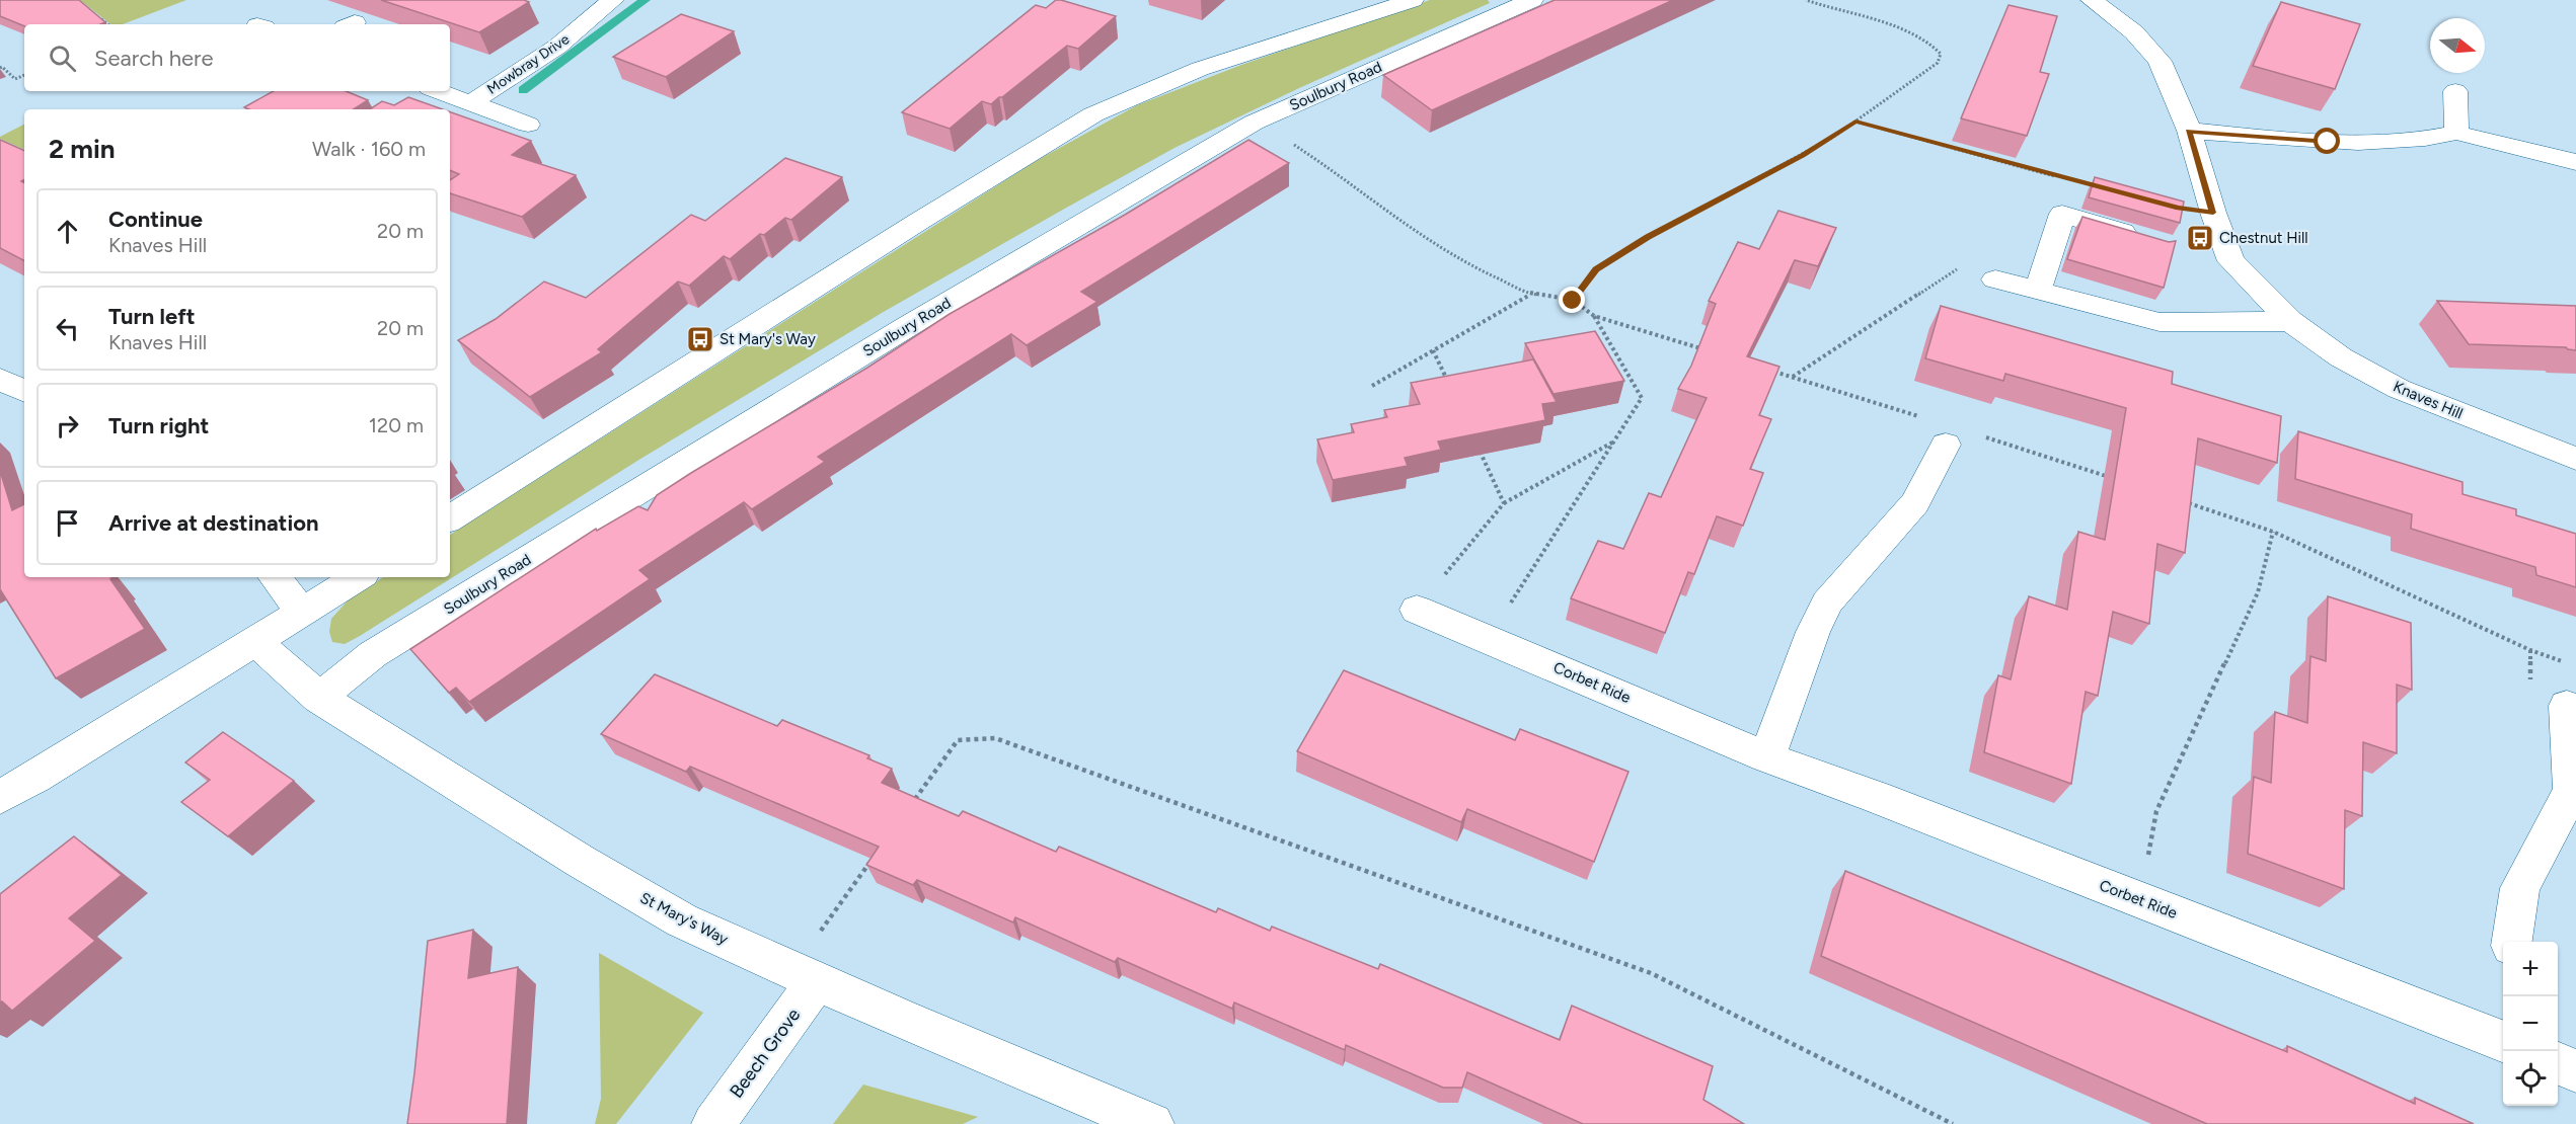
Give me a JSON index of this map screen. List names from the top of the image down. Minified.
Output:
{"streets":{"street":["Mowbray Drive","Soulbury Road","Knaves Hill","Corbet Ride","St Mary's Way","Beech Grove"]},"crossings":[["Soulbury Road","St Mary's Way"],["St Mary's Way","Beech Grove"]],"places":{"bus stop":["Chestnut Hill","St Mary's Way"]},"north":"right","page":{"search":"Search here","heading":["2 min","Walk · 160 m"],"list":[["Continue","Knaves Hill","20 m"],["Turn left","Knaves Hill","20 m"],["Turn right","120 m"],"Arrive at destination"],"map_buttons":["+","−"]}}
